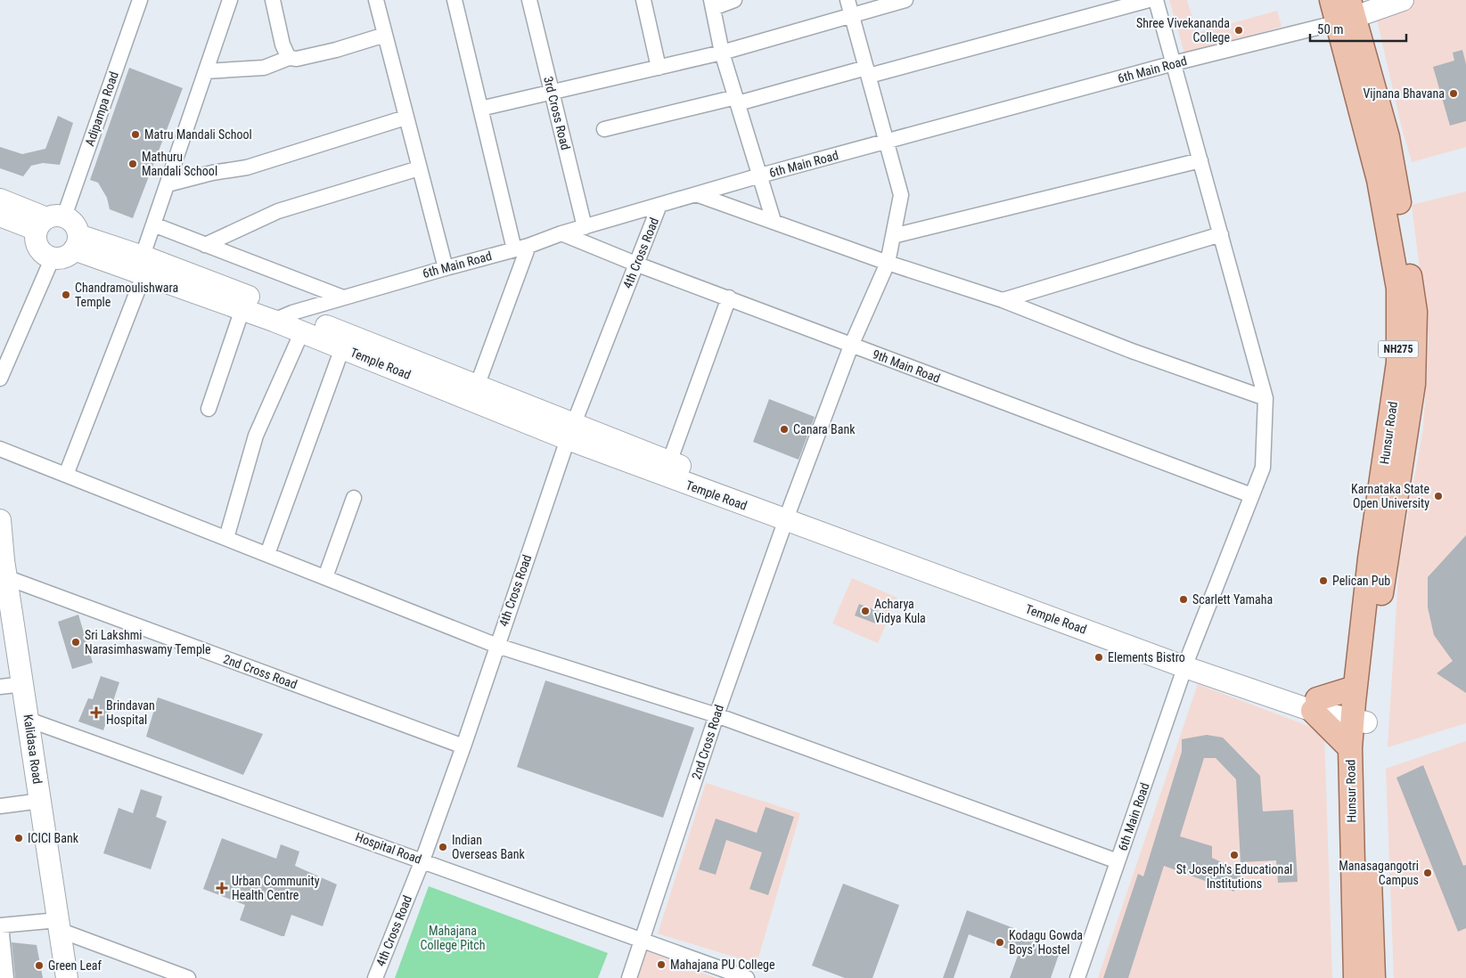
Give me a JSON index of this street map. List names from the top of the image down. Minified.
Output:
{"streets":{"main road":["NH275","Hunsur Road"],"street":["6th Main Road","Adipampa Road","3rd Cross Road","4th Cross Road","Temple Road","9th Main Road","2nd Cross Road","Kalidasa Road","Hospital Road"]},"crossings":[["6th Main Road","3rd Cross Road"],["6th Main Road","4th Cross Road"],["6th Main Road","Temple Road"],["6th Main Road","9th Main Road"],["6th Main Road","Hunsur Road"],["6th Main Road","2nd Cross Road"],["Adipampa Road","Temple Road"],["4th Cross Road","Temple Road"],["4th Cross Road","9th Main Road"],["4th Cross Road","2nd Cross Road"],["4th Cross Road","Hospital Road"],["Temple Road","Hunsur Road"],["Temple Road","2nd Cross Road"],["9th Main Road","2nd Cross Road"],["2nd Cross Road","Kalidasa Road"],["2nd Cross Road","Hospital Road"],["Kalidasa Road","Hospital Road"]],"parks":["Mahajana College Pitch"],"places":{"other":["Shree Vivekananda College","Vijnana Bhavana","Matru Mandali School","Mathuru Mandali School","Chandramoulishwara Temple","Canara Bank","Karnataka State Open University","Pelican Pub","Scarlett Yamaha","Acharya Vidya Kula","Sri Lakshmi Narasimhaswamy Temple","Elements Bistro","ICICI Bank","Indian Overseas Bank","St Joseph's Educational Institutions","Manasagangotri Campus","Kodagu Gowda Boys' Hostel","Mahajana PU College","Green Leaf"],"health":["Brindavan Hospital","Urban Community Health Centre"]},"scale_bar":"50 m"}
